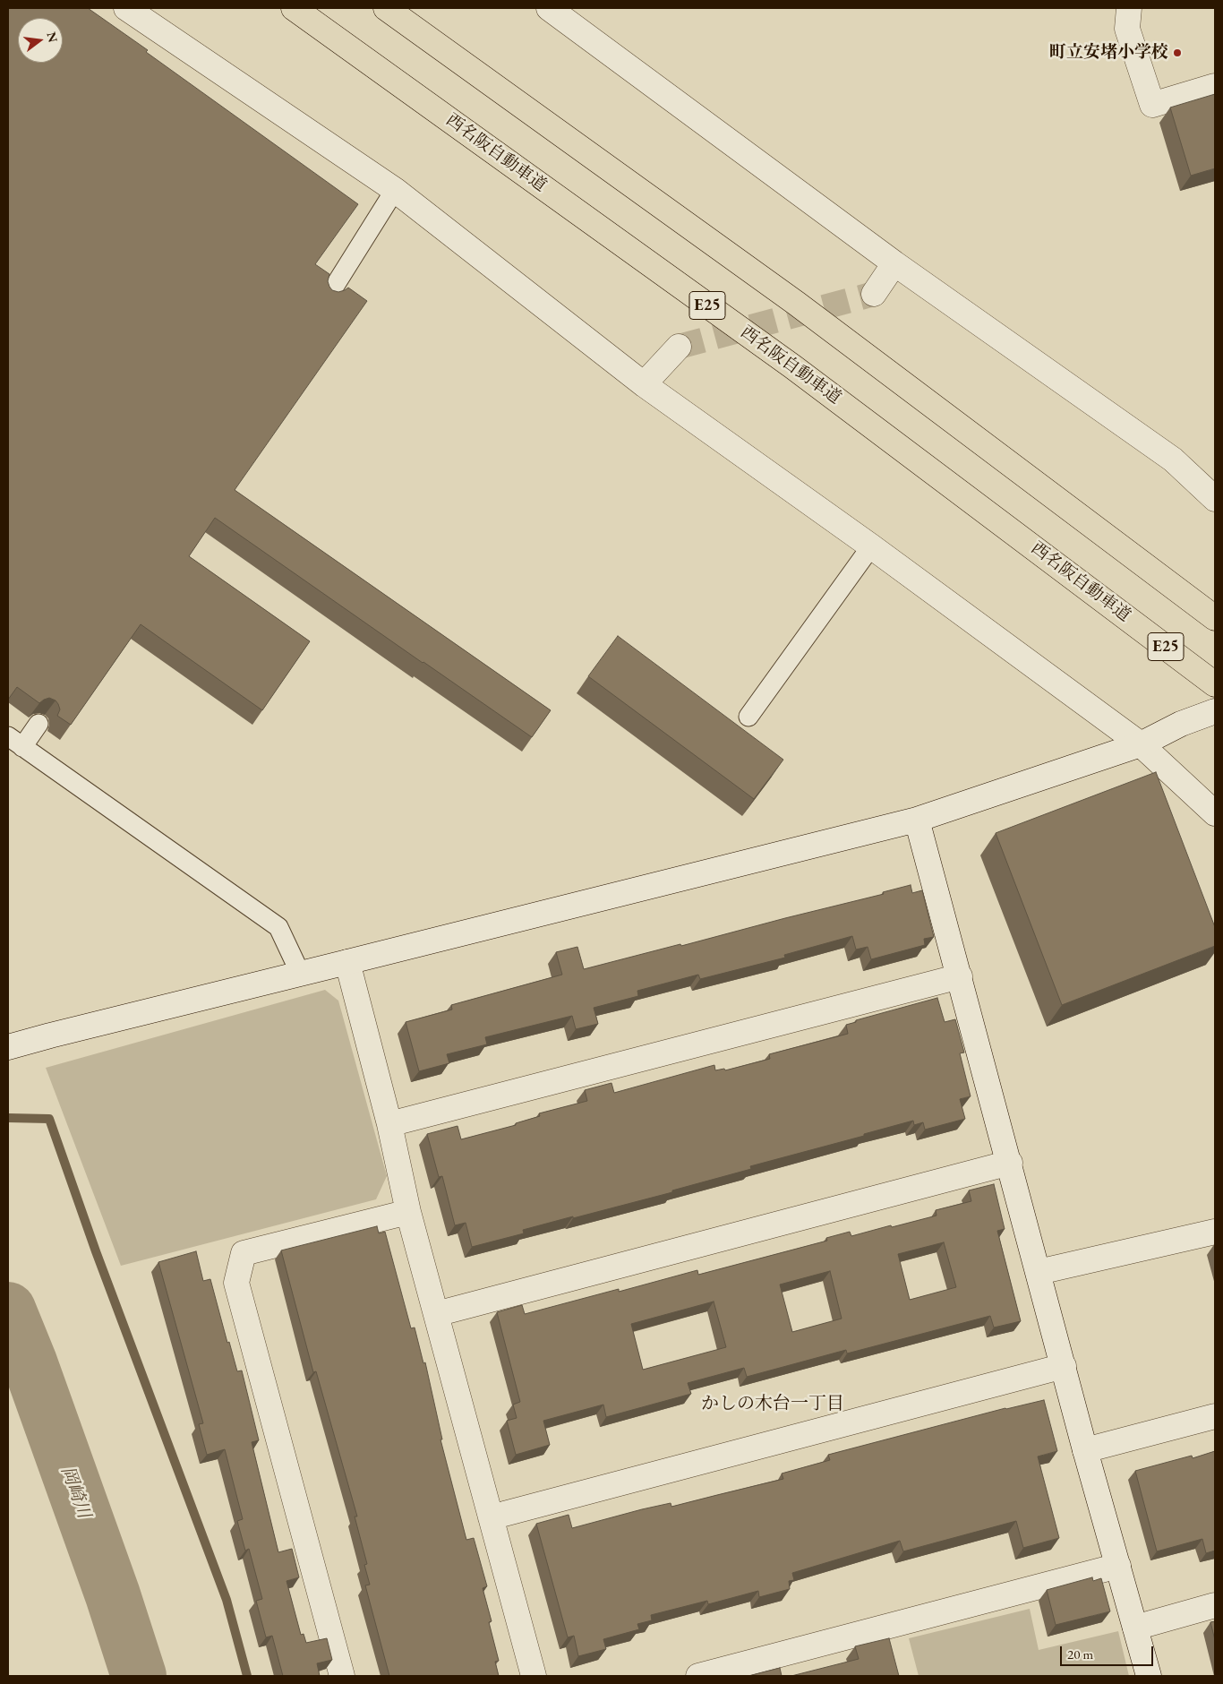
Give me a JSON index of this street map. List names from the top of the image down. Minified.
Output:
{"streets":{"highway":["西名阪自動車道","E25"]},"districts":["かしの木台一丁目"],"water":["岡崎川"],"places":["町立安堵小学校"],"scale_bar":"20 m","north":"right"}
